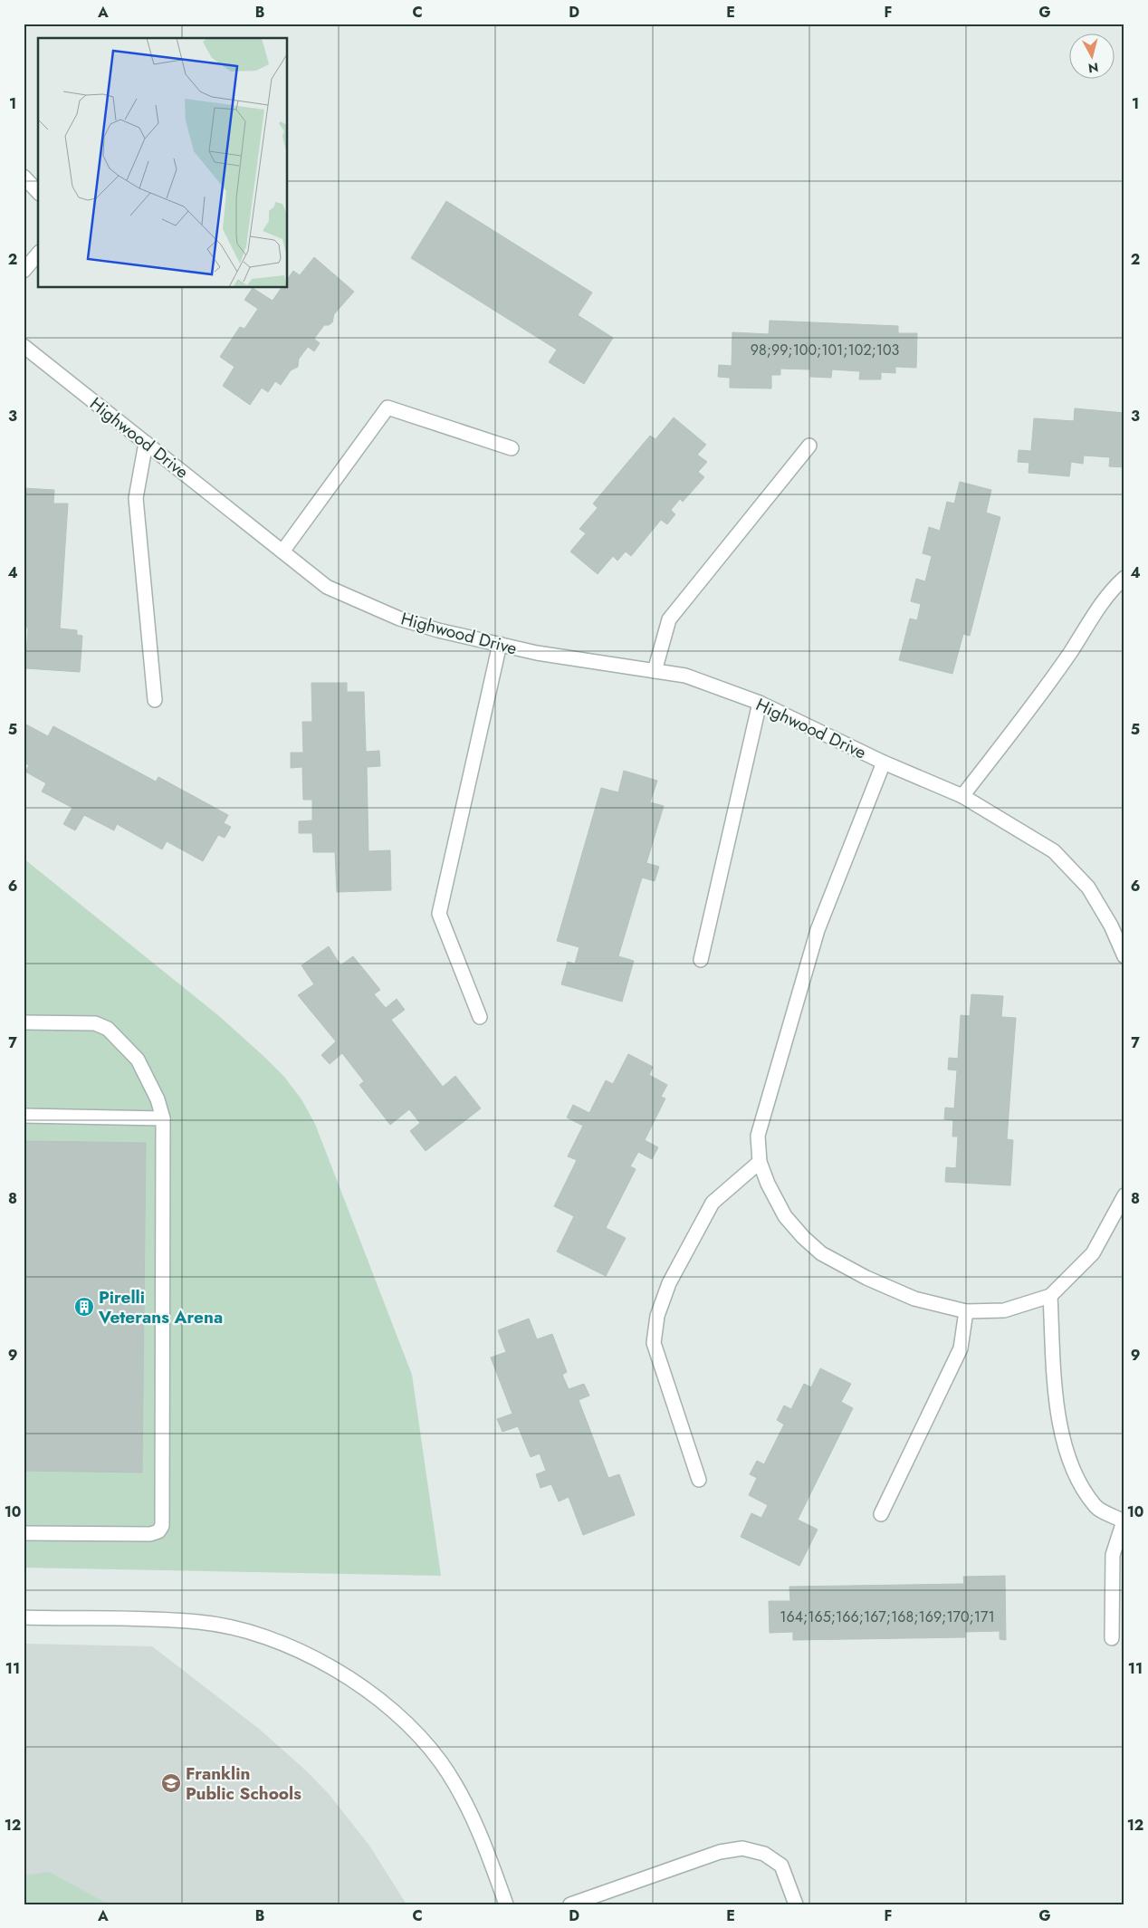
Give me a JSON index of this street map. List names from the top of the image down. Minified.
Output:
{"streets":{"street":["Highwood Drive"]},"places":{"building":["Pirelli Veterans Arena"],"school or university":["Franklin Public Schools"]},"house_numbers":["98;99;100;101;102;103","164;165;166;167;168;169;170;171"],"north":"bottom","grid":{"columns":["A","B","C","D","E","F","G"],"rows":["1","2","3","4","5","6","7","8","9","10","11","12"]}}
